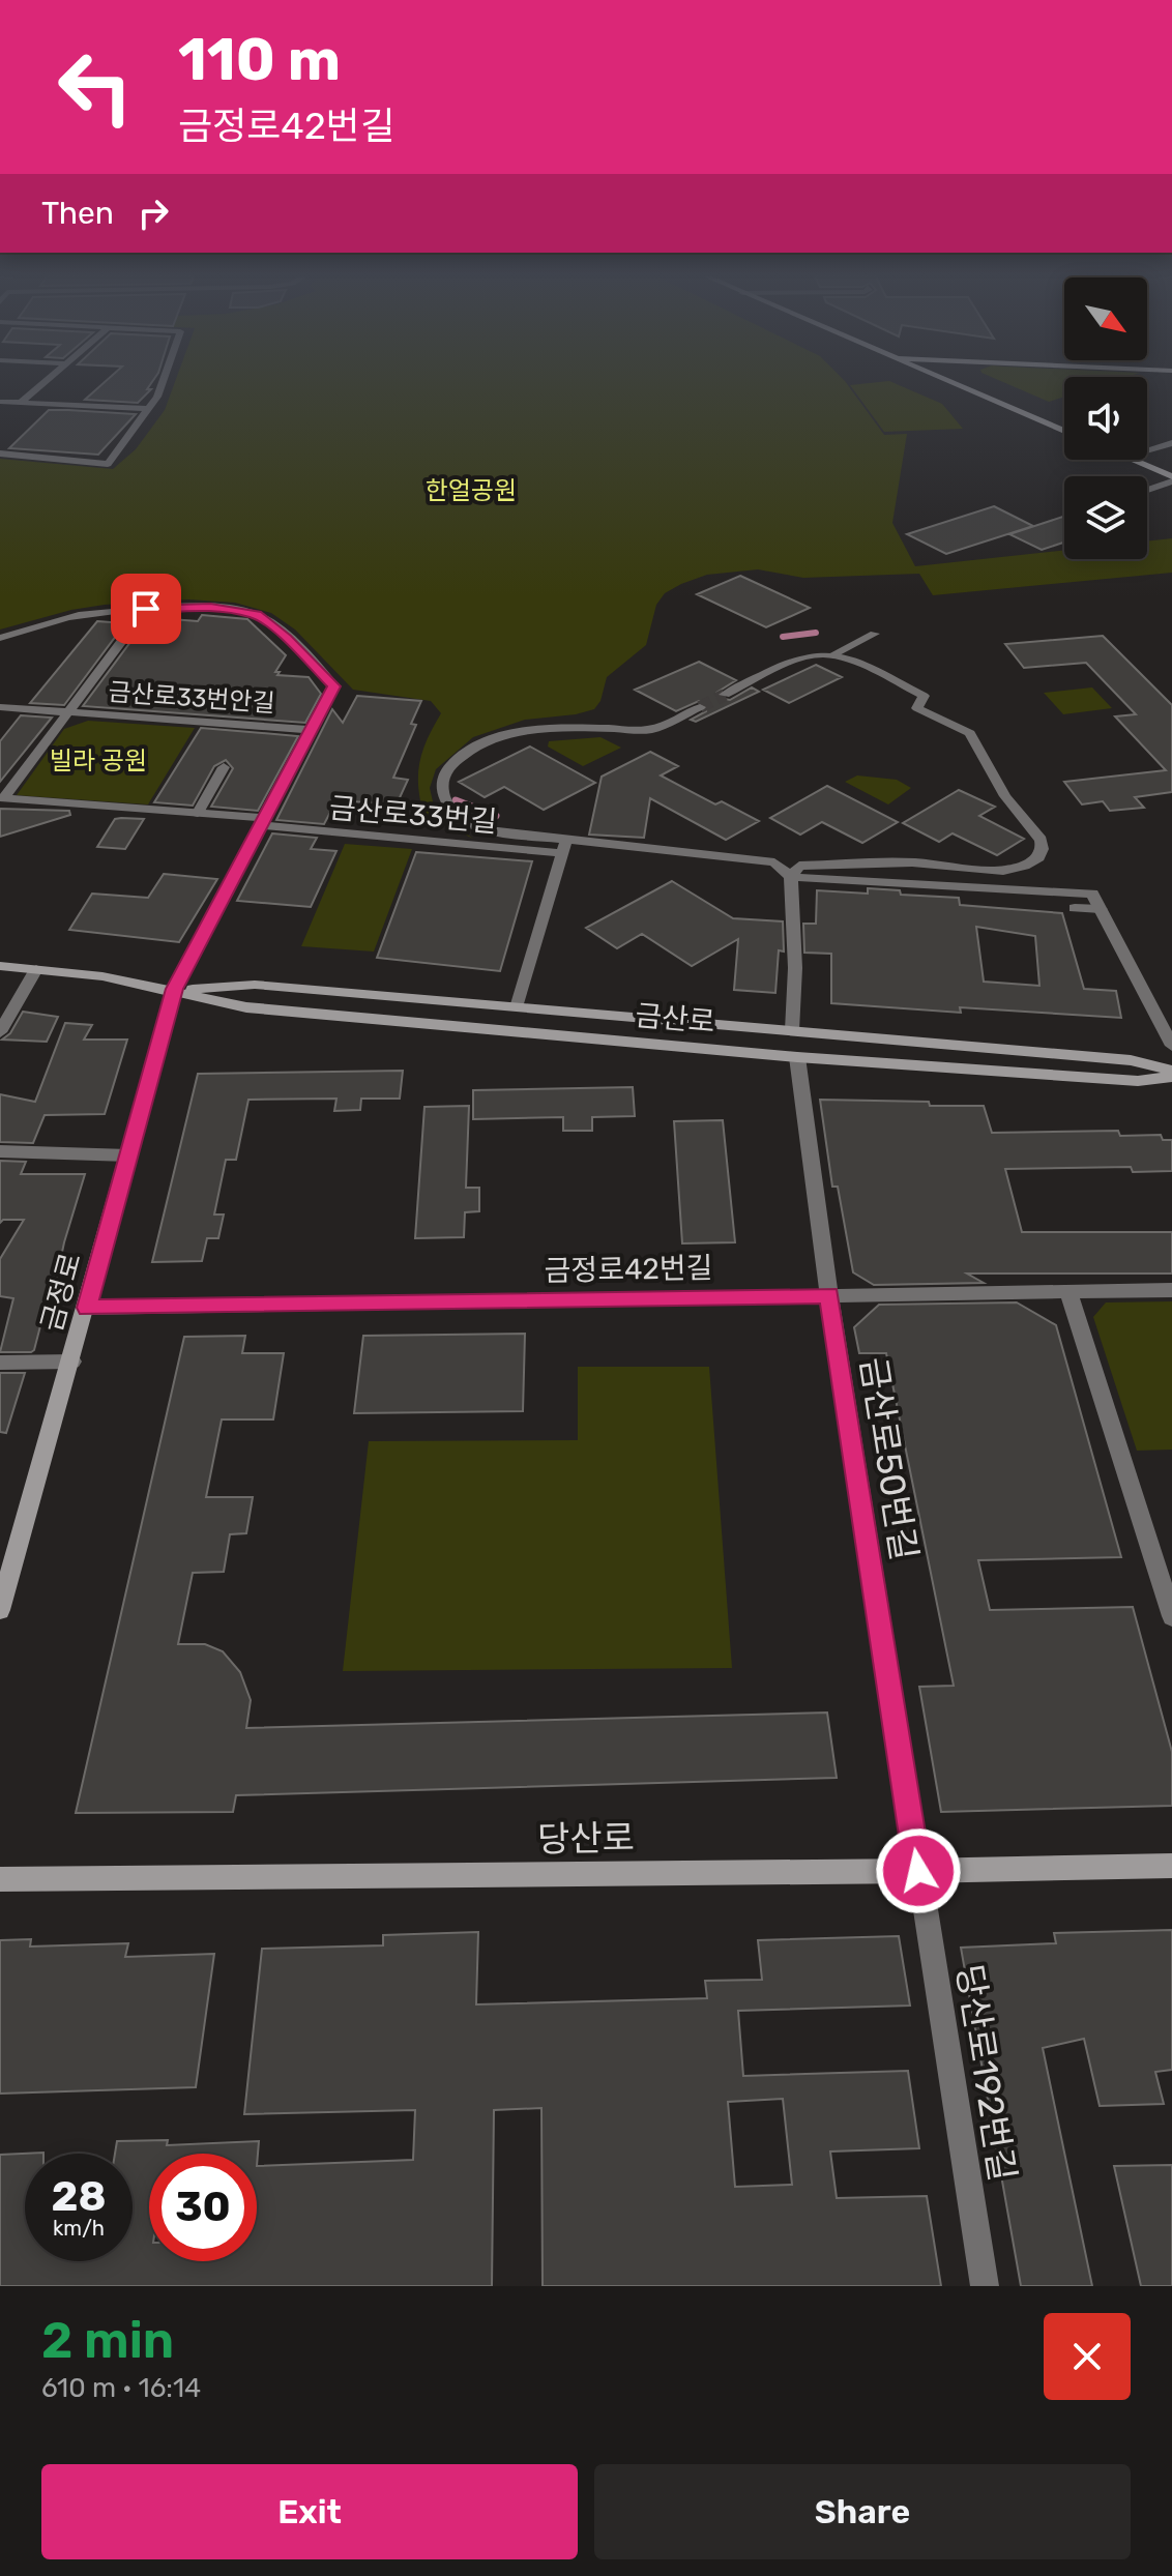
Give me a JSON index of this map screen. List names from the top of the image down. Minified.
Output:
{"streets":{"street":["금산로33번안길","금산로33번길","금산로","금정로42번길","금정로","금산로50번길","당산로","당산로192번길"]},"crossings":[["금산로33번안길","금산로33번길"],["금산로","금정로"],["금산로","금산로50번길"],["금정로42번길","금정로"],["금정로42번길","금산로50번길"],["금산로50번길","당산로"],["금산로50번길","당산로192번길"],["당산로","당산로192번길"]],"parks":["한얼공원","빌라 공원"],"north":"bottom right","page":{"turn":["110 m","금정로42번길"],"then":"Then","speed":"28 km/h","limit":"30","heading":["2 min","610 m · 16:14"],"buttons":["Exit","Share"]}}
